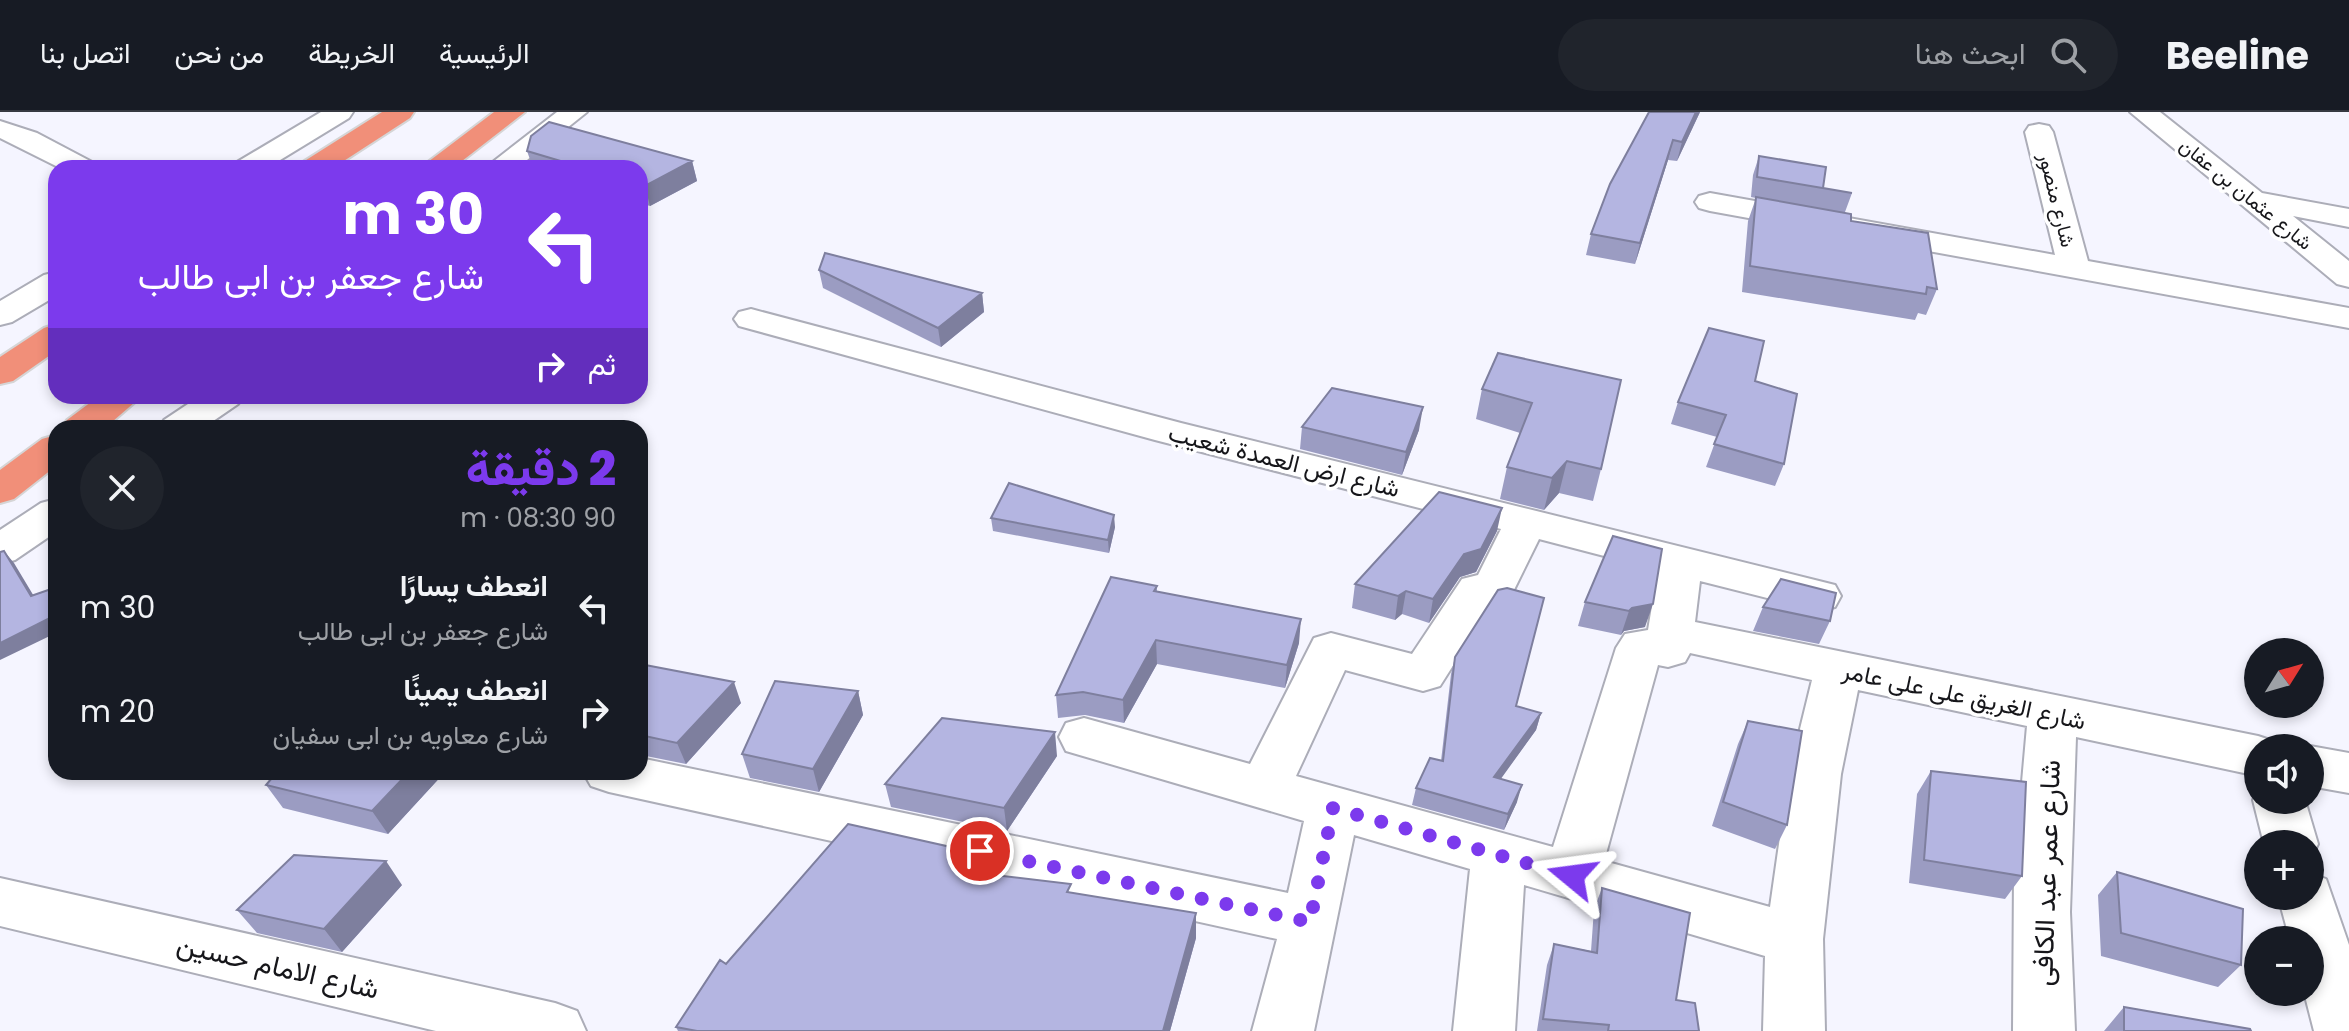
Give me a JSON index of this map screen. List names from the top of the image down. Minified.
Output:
{"streets":{"street":["شارع عثمان بن عفان","شارع منصور","شارع ارض العمدة شعيب","شارع الغريق على على عامر","شارع عمر عبد الكافى","شارع الامام حسين"]},"crossings":[["شارع الغريق على على عامر","شارع عمر عبد الكافى"]],"north":"top right","page":{"header":"Beeline","search":"ابحث هنا","nav":["الرئيسية","الخريطة","من نحن","اتصل بنا"],"turn":["30 m","شارع جعفر بن ابى طالب"],"then":"ثم","heading":["2 دقيقة","90 m · 08:30"],"list":[{"name":"انعطف يسارًا","note":"شارع جعفر بن ابى طالب","value":"30 m"},{"name":"انعطف يمينًا","note":"شارع معاويه بن ابى سفيان","value":"20 m"}],"map_buttons":["+","−"]}}
